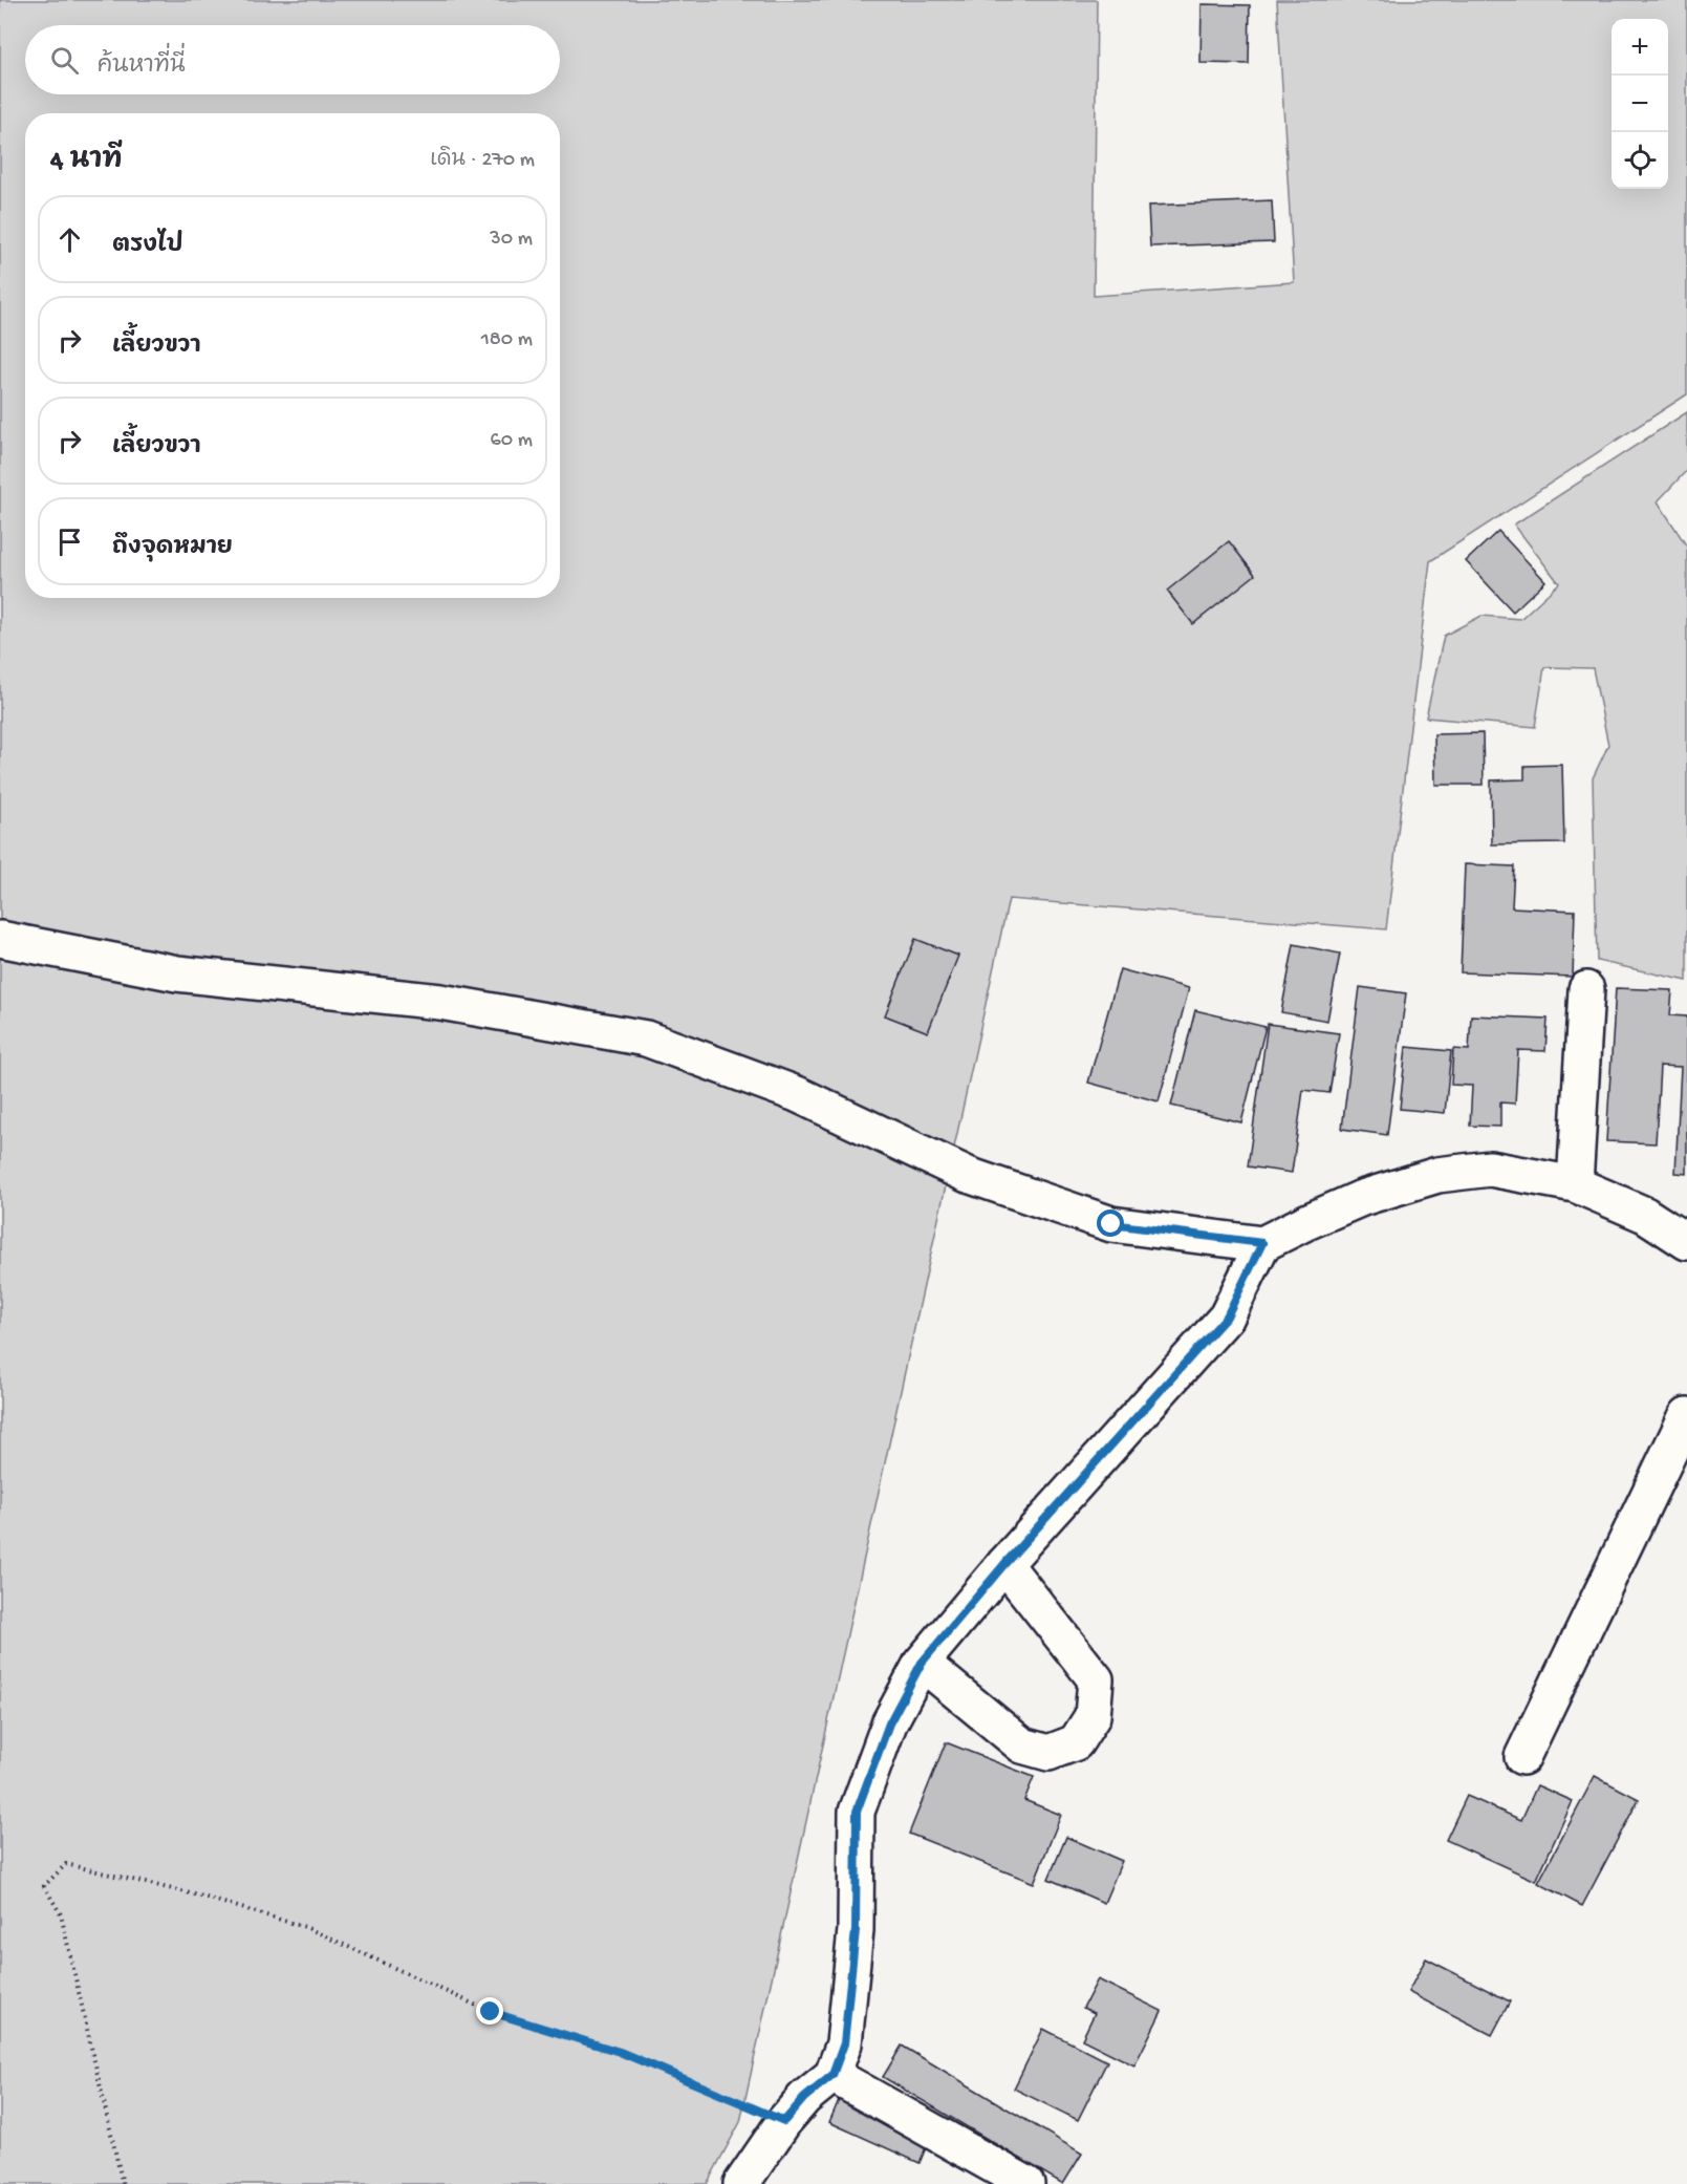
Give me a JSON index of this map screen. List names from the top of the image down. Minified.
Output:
{"page":{"map_buttons":["+","−"],"search":"ค้นหาที่นี่","heading":["4 นาที","เดิน · 270 m"],"list":[["ตรงไป","30 m"],["เลี้ยวขวา","180 m"],["เลี้ยวขวา","60 m"],"ถึงจุดหมาย"]}}
